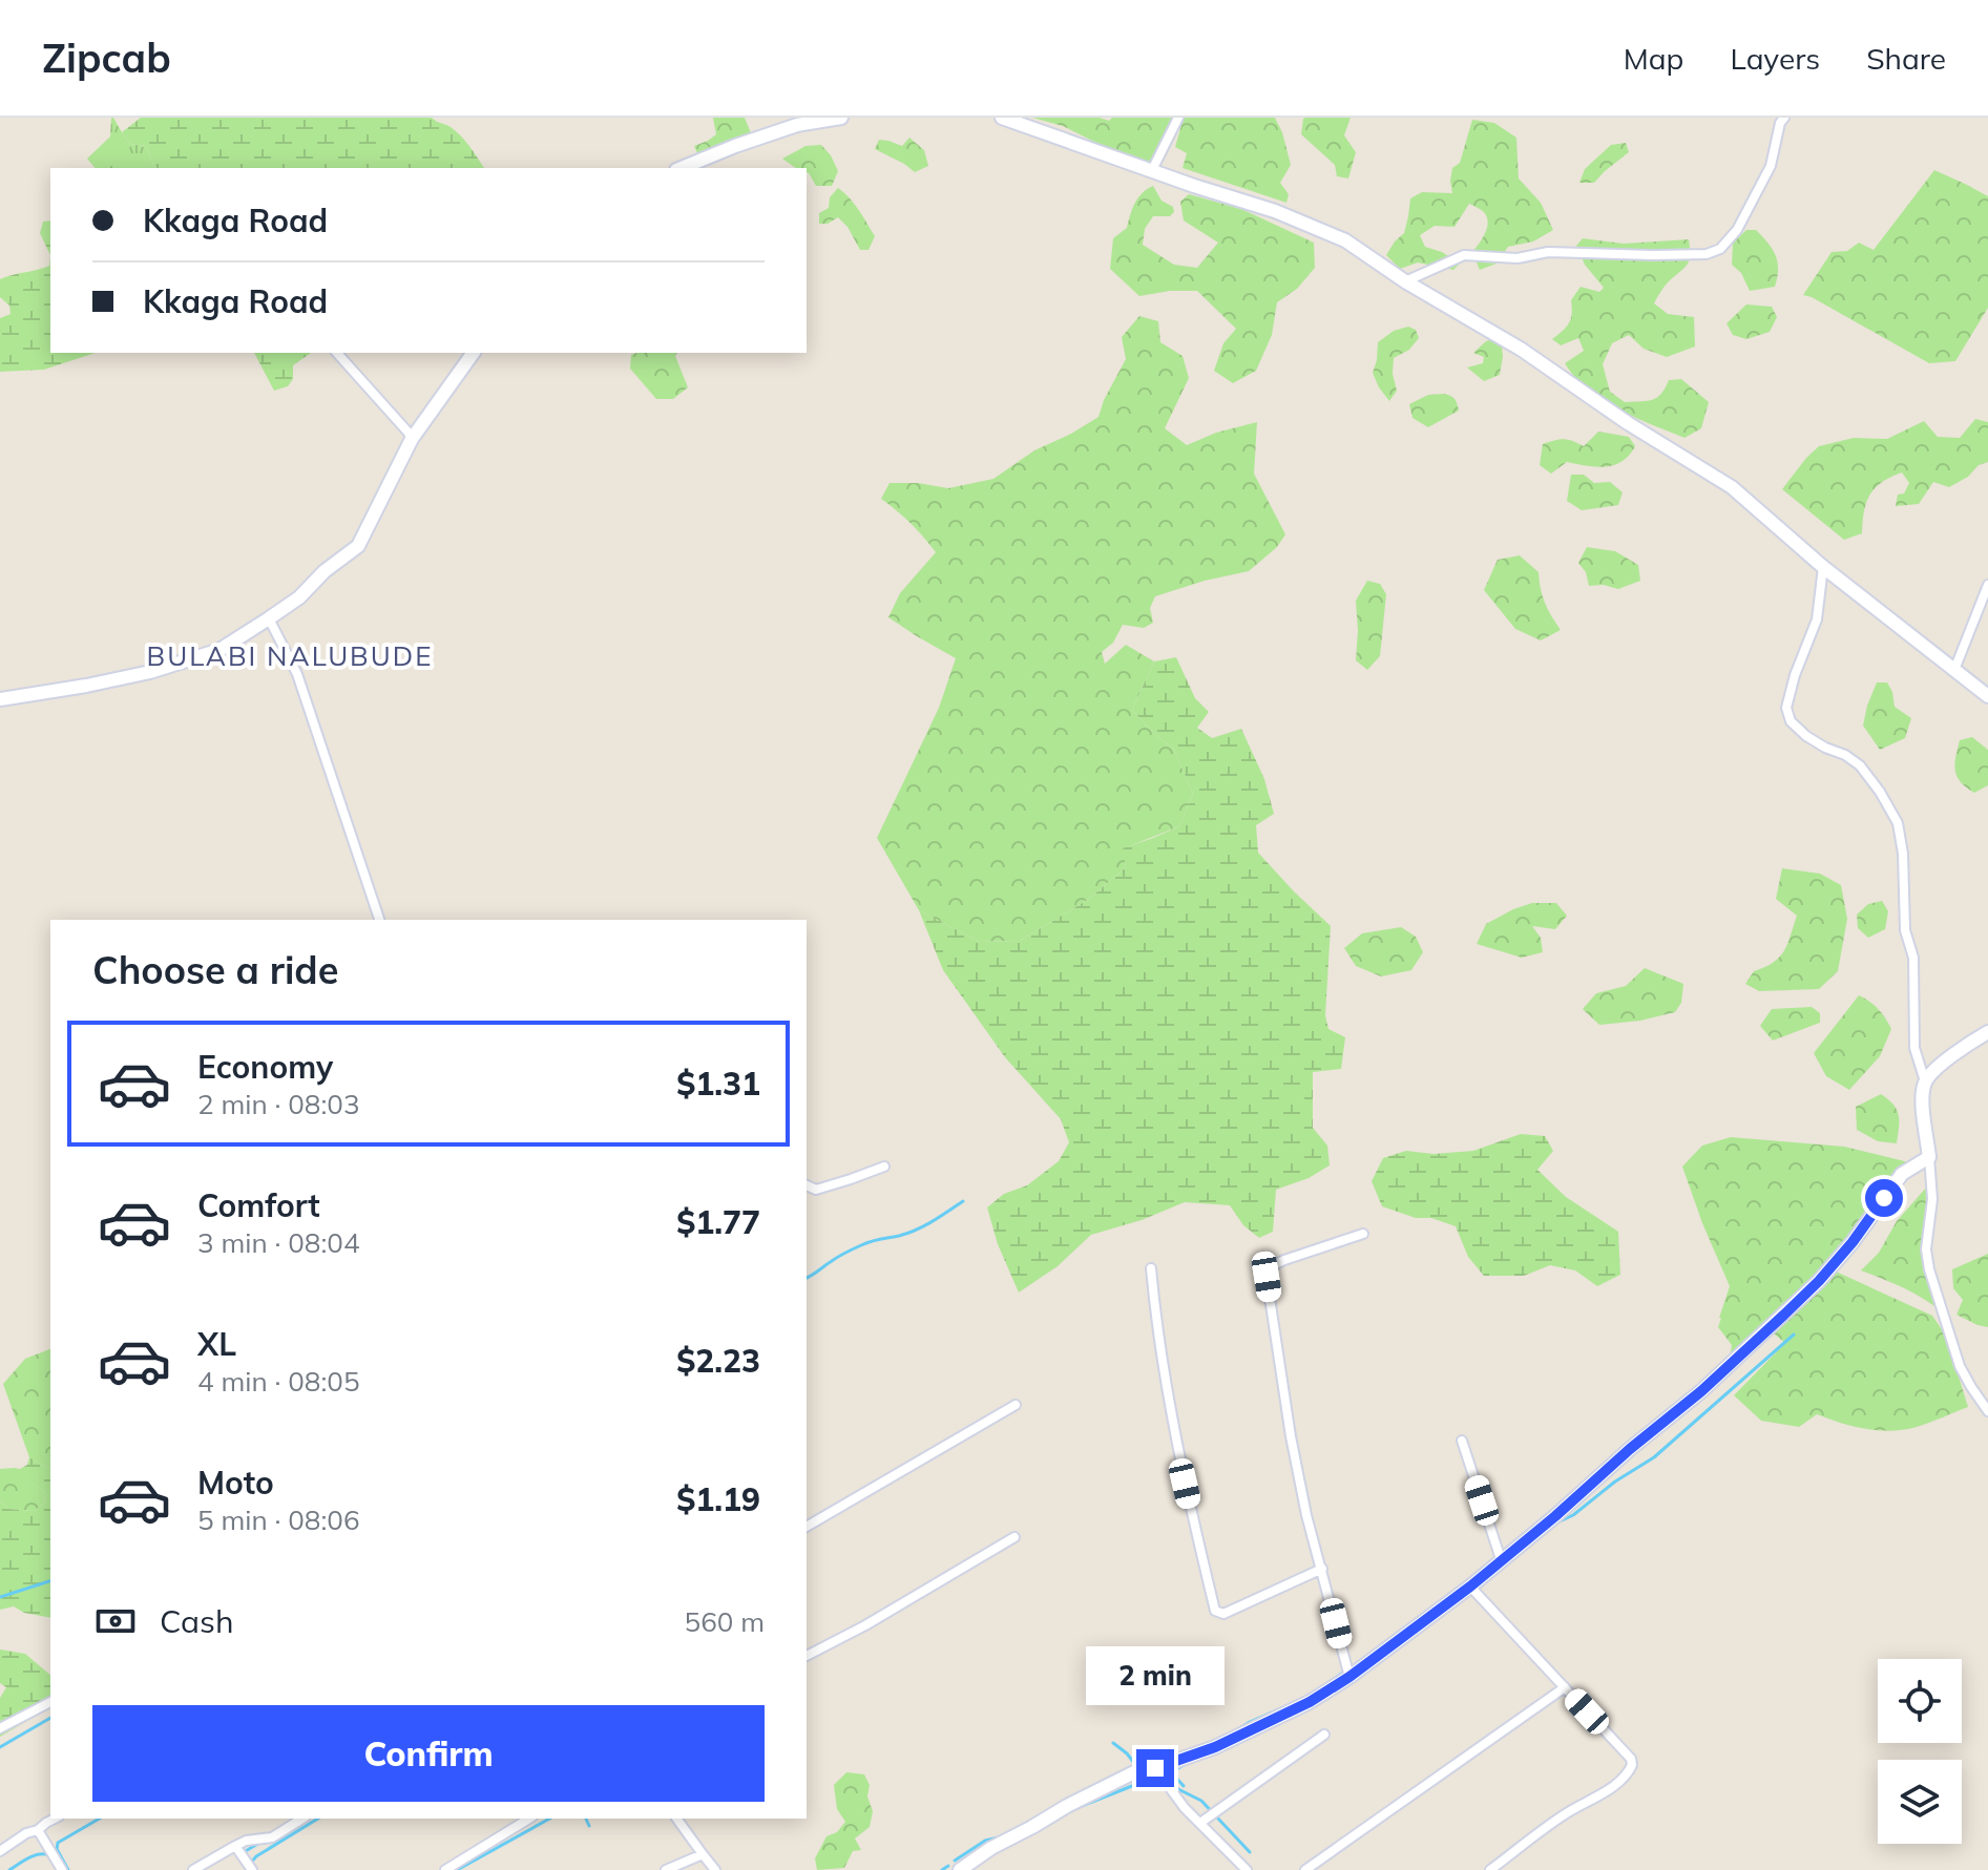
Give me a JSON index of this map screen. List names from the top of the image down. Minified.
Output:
{"districts":["BULABI NALUBUDE"],"page":{"header":"Zipcab","nav":["Map","Layers","Share"],"banner":["Kkaga Road","Kkaga Road"],"heading":"Choose a ride","list":[{"name":"Economy","note":"2 min · 08:03","value":"$1.31"},{"name":"Comfort","note":"3 min · 08:04","value":"$1.77"},{"name":"XL","note":"4 min · 08:05","value":"$2.23"},{"name":"Moto","note":"5 min · 08:06","value":"$1.19"}],"pay":["Cash","560 m"],"bubble":"2 min","buttons":"Confirm"}}
